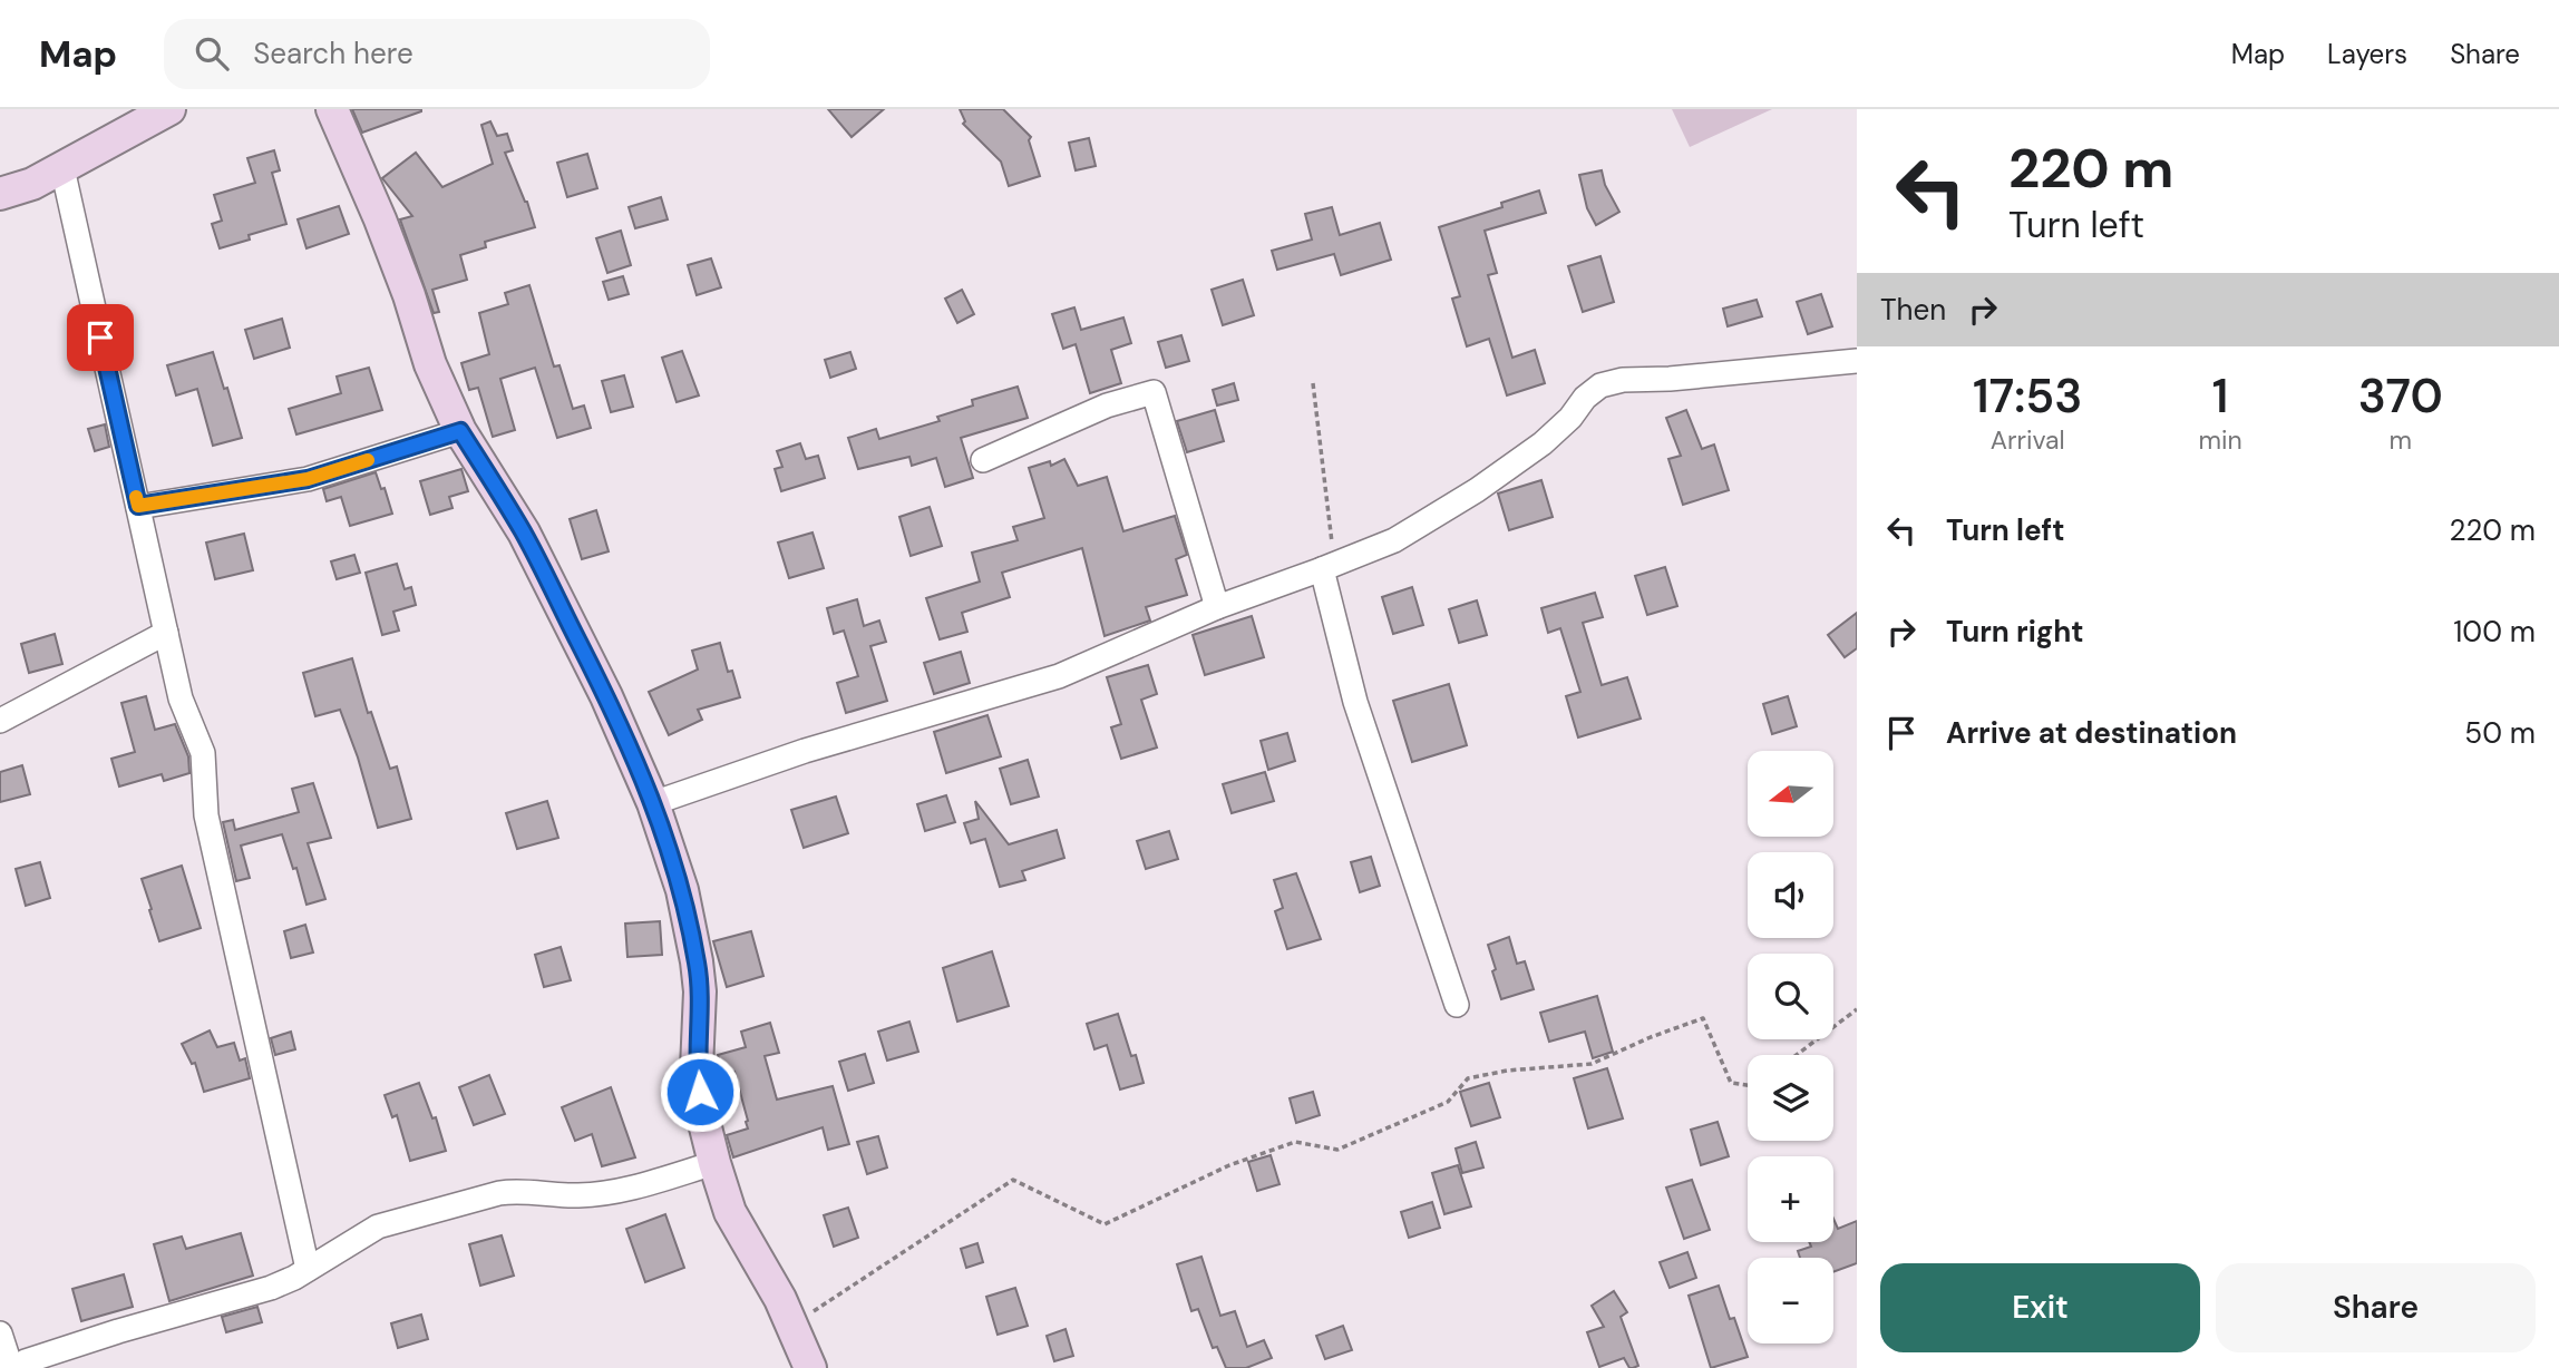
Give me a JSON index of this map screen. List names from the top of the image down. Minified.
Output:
{"north":"left","page":{"header":"Map","search":"Search here","nav":["Map","Layers","Share"],"turn":["220 m","Turn left"],"then":"Then","eta":["17:53","Arrival","1","min","370","m"],"list":[{"name":"Turn left","value":"220 m"},{"name":"Turn right","value":"100 m"},{"name":"Arrive at destination","value":"50 m"}],"map_buttons":["+","−"],"buttons":["Exit","Share"]}}
